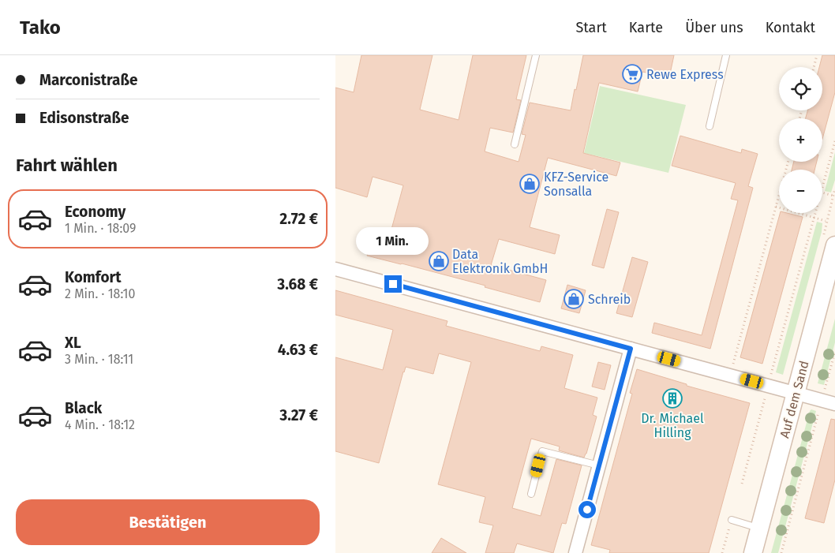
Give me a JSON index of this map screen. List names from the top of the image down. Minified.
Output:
{"streets":{"street":["Auf dem Sand"]},"places":{"supermarket":["Rewe Express"],"shop":["KFZ-Service Sonsalla","Data Elektronik GmbH","Schreib"],"building":["Dr. Michael Hilling"]},"page":{"header":"Tako","nav":["Start","Karte","Über uns","Kontakt"],"banner":["Marconistraße","Edisonstraße"],"map_buttons":["+","−"],"heading":"Fahrt wählen","list":[{"name":"Economy","note":"1 Min. · 18:09","value":"2.72 €"},{"name":"Komfort","note":"2 Min. · 18:10","value":"3.68 €"},{"name":"XL","note":"3 Min. · 18:11","value":"4.63 €"},{"name":"Black","note":"4 Min. · 18:12","value":"3.27 €"}],"bubble":"1 Min.","buttons":"Bestätigen"}}
